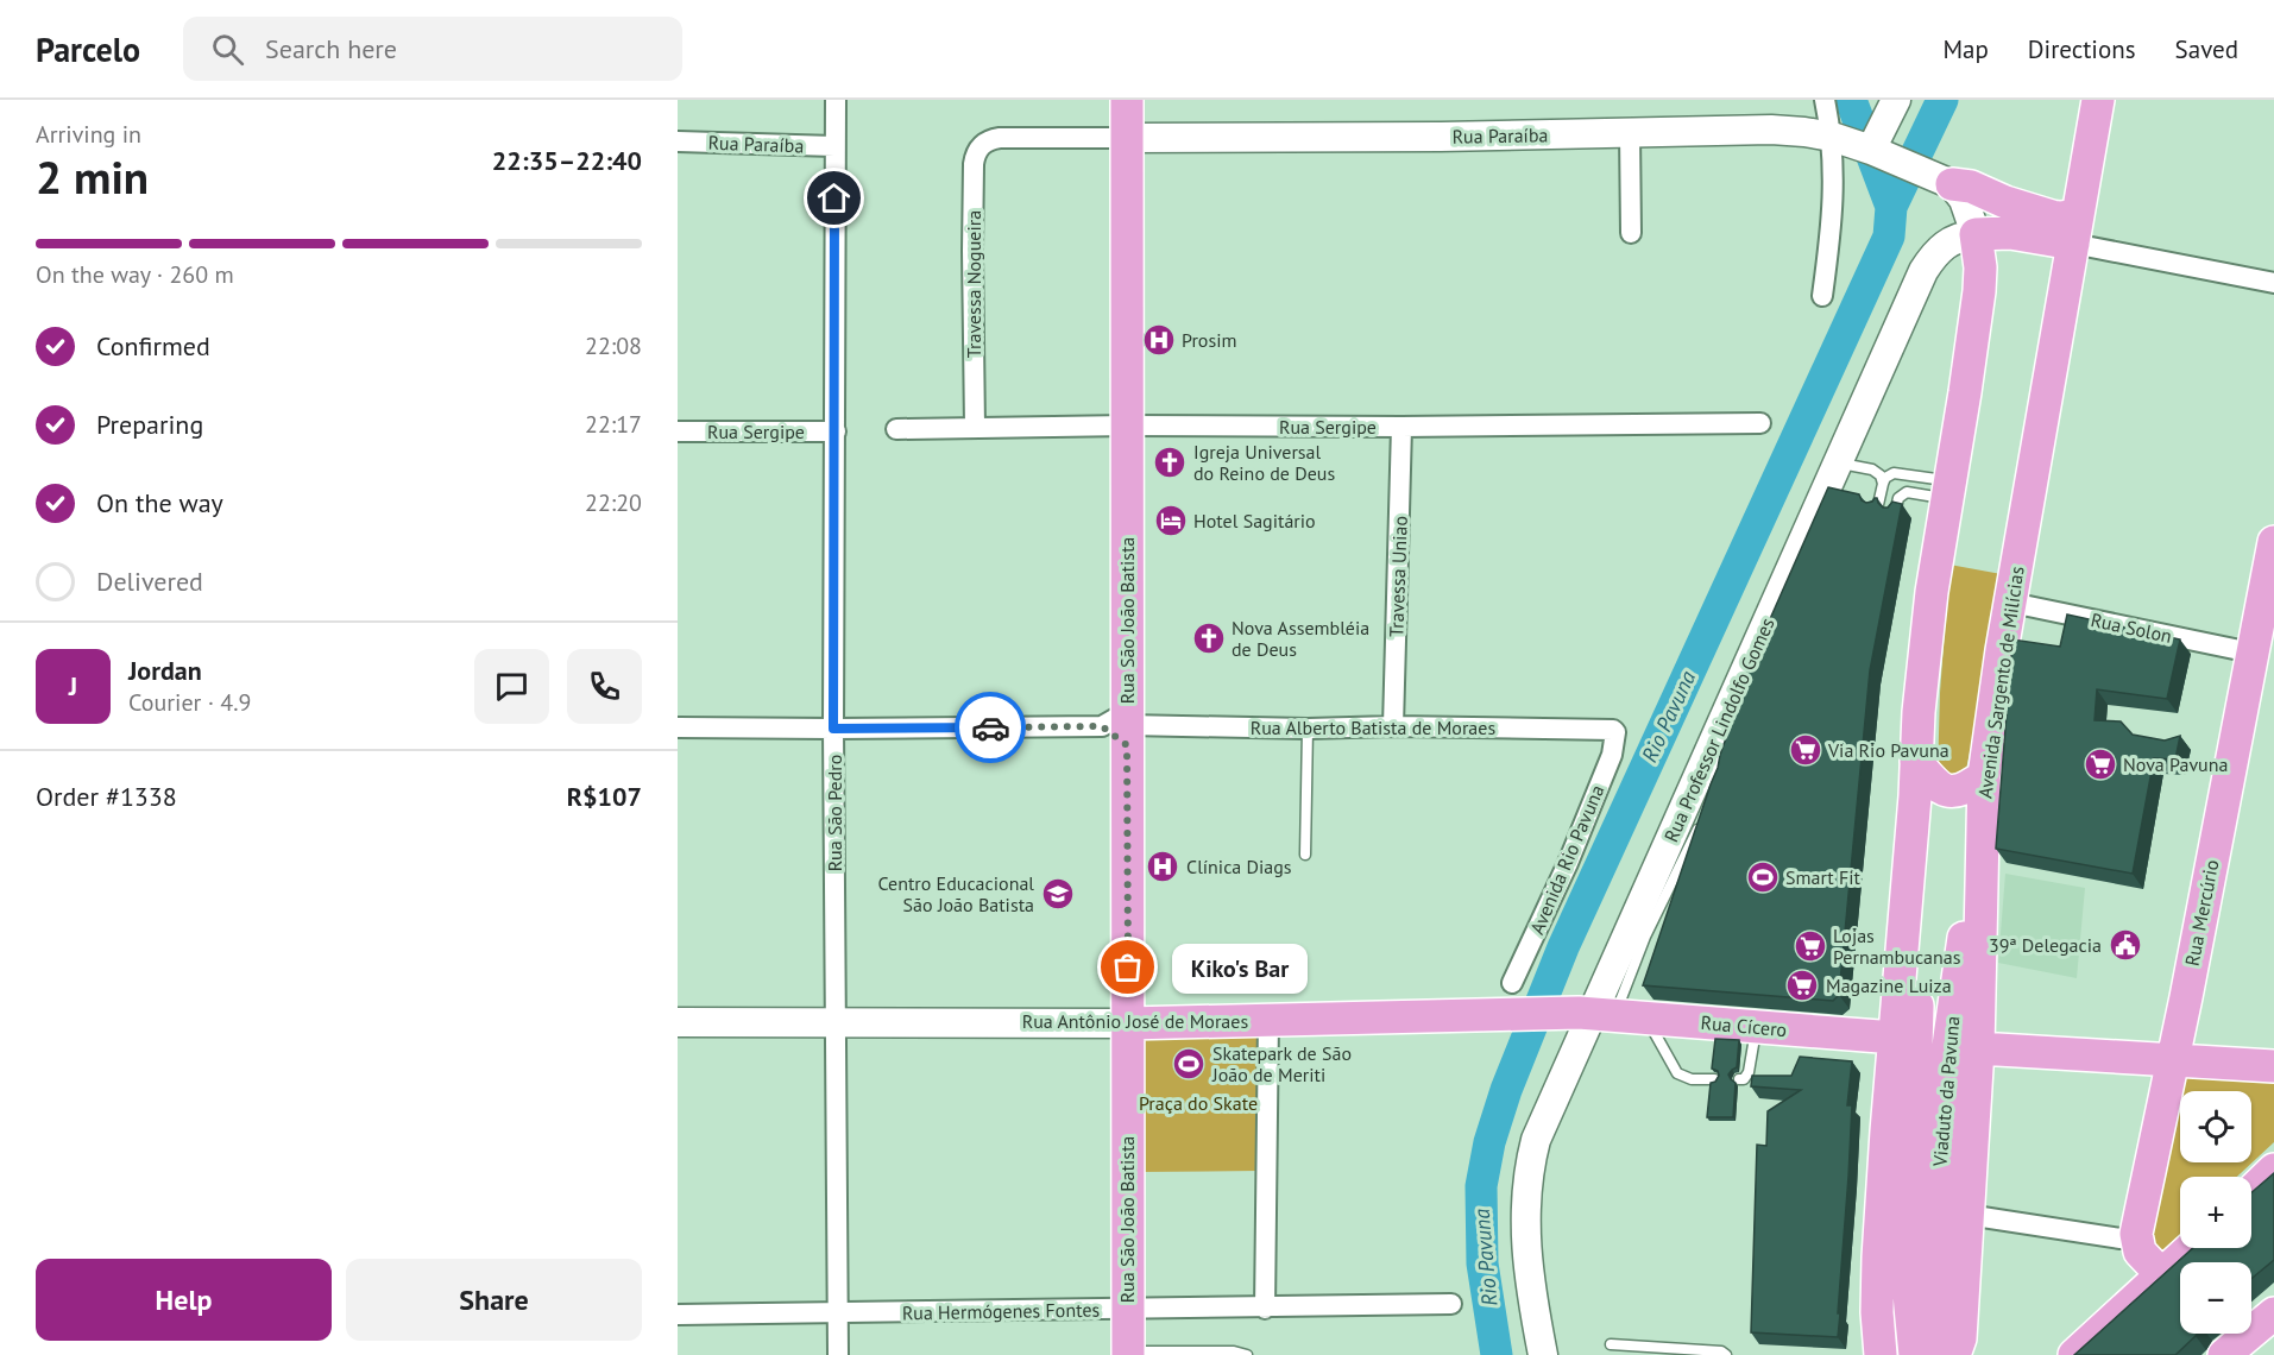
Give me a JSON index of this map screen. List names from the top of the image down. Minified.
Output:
{"streets":{"main road":["Rua São João Batista","Avenida Sargento de Milícias","Rua Professor Lindolfo Gomes","Rua Mercúrio","Rua Antônio José de Moraes","Rua Cícero","Viaduto da Pavuna"],"street":["Rua Paraíba","Travessa Nogueira","Rua Sergipe","Travessa Uniao","Rua Solon","Rua Alberto Batista de Moraes","Rua São Pedro","Avenida Rio Pavuna","Rua Hermógenes Fontes"]},"crossings":[["Rua Paraíba","Travessa Nogueira"],["Rua Paraíba","Rua São João Batista"],["Rua Paraíba","Rua São Pedro"],["Travessa Nogueira","Rua Sergipe"],["Rua Sergipe","Travessa Uniao"],["Rua Sergipe","Rua São João Batista"],["Rua Sergipe","Rua São Pedro"],["Travessa Uniao","Rua Alberto Batista de Moraes"],["Rua São João Batista","Rua Alberto Batista de Moraes"],["Rua São João Batista","Rua Antônio José de Moraes"],["Rua São João Batista","Rua Hermógenes Fontes"],["Rua Solon","Avenida Sargento de Milícias"],["Rua Solon","Rua Mercúrio"],["Avenida Sargento de Milícias","Rua Professor Lindolfo Gomes"],["Avenida Sargento de Milícias","Viaduto da Pavuna"],["Rua Alberto Batista de Moraes","Rua São Pedro"],["Rua Alberto Batista de Moraes","Avenida Rio Pavuna"],["Rua Professor Lindolfo Gomes","Rua Antônio José de Moraes"],["Rua Professor Lindolfo Gomes","Rua Cícero"],["Rua São Pedro","Rua Antônio José de Moraes"],["Rua São Pedro","Rua Hermógenes Fontes"],["Rua Mercúrio","Rua Cícero"],["Rua Antônio José de Moraes","Rua Cícero"],["Rua Cícero","Viaduto da Pavuna"]],"water":["Rio Pavuna"],"parks":["Praça do Skate"],"places":{"hospital":["Prosim","Clínica Diags"],"church":["Igreja Universal do Reino de Deus","Nova Assembléia de Deus"],"hotel":["Hotel Sagitário"],"supermarket":["Via Rio Pavuna","Nova Pavuna","Lojas Pernambucanas","Magazine Luiza"],"sports":["Smart Fit","Skatepark de São João de Meriti"],"school or university":["Centro Educacional São João Batista"],"public building":["39ª Delegacia"],"other":["Kiko's Bar"]},"page":{"header":"Parcelo","search":"Search here","nav":["Map","Directions","Saved"],"heading":["2 min","Arriving in","22:35–22:40"],"panel":["Jordan","Courier · 4.9","Order #1338","R$107"],"bar":"On the way · 260 m","list":[["Confirmed","22:08"],["Preparing","22:17"],["On the way","22:20"],"Delivered"],"round":"J","bubble":"Kiko's Bar","map_buttons":["+","−"],"buttons":["Help","Share"]}}
